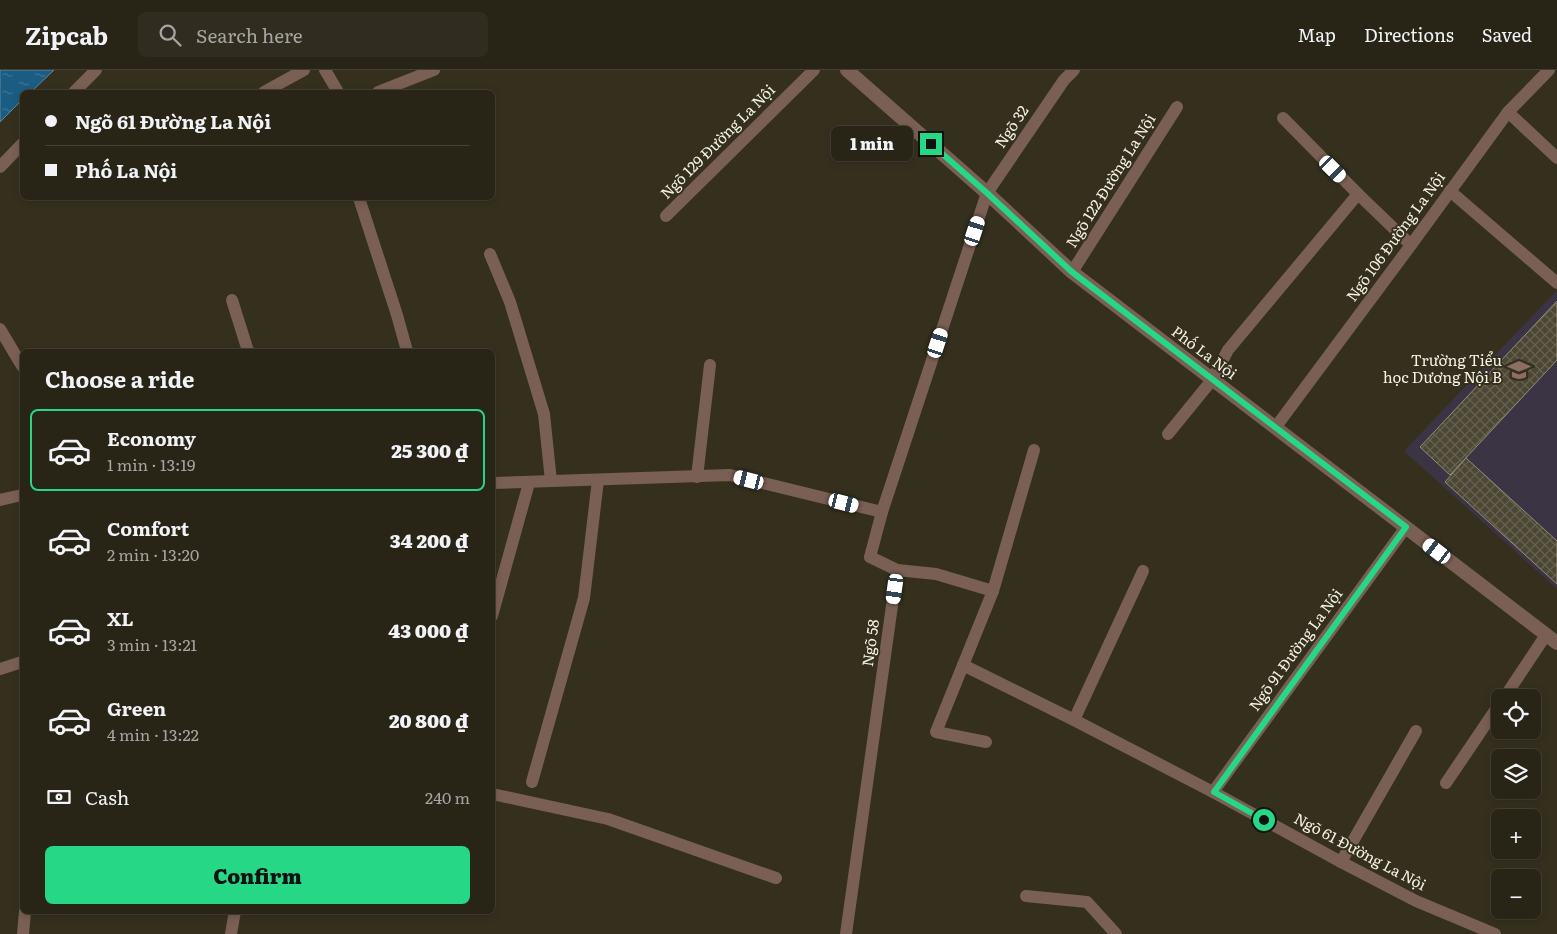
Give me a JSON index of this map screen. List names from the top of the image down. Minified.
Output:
{"streets":{"street":["Phố La Nội"],"lane":["Ngõ 32","Ngõ 129 Đường La Nội","Ngõ 122 Đường La Nội","Ngõ 106 Đường La Nội","Ngõ 58","Ngõ 91 Đường La Nội","Ngõ 61 Đường La Nội"]},"crossings":[["Ngõ 32","Phố La Nội"],["Ngõ 32","Ngõ 58"],["Ngõ 122 Đường La Nội","Phố La Nội"],["Ngõ 106 Đường La Nội","Phố La Nội"],["Phố La Nội","Ngõ 91 Đường La Nội"],["Ngõ 91 Đường La Nội","Ngõ 61 Đường La Nội"]],"places":{"school or university":["Trường Tiểu học Dương Nội B"]},"page":{"header":"Zipcab","search":"Search here","nav":["Map","Directions","Saved"],"banner":["Ngõ 61 Đường La Nội","Phố La Nội"],"bubble":"1 min","heading":"Choose a ride","list":[{"name":"Economy","note":"1 min · 13:19","value":"25 300 ₫"},{"name":"Comfort","note":"2 min · 13:20","value":"34 200 ₫"},{"name":"XL","note":"3 min · 13:21","value":"43 000 ₫"},{"name":"Green","note":"4 min · 13:22","value":"20 800 ₫"}],"map_buttons":["+","−"],"pay":["Cash","240 m"],"buttons":"Confirm"}}
